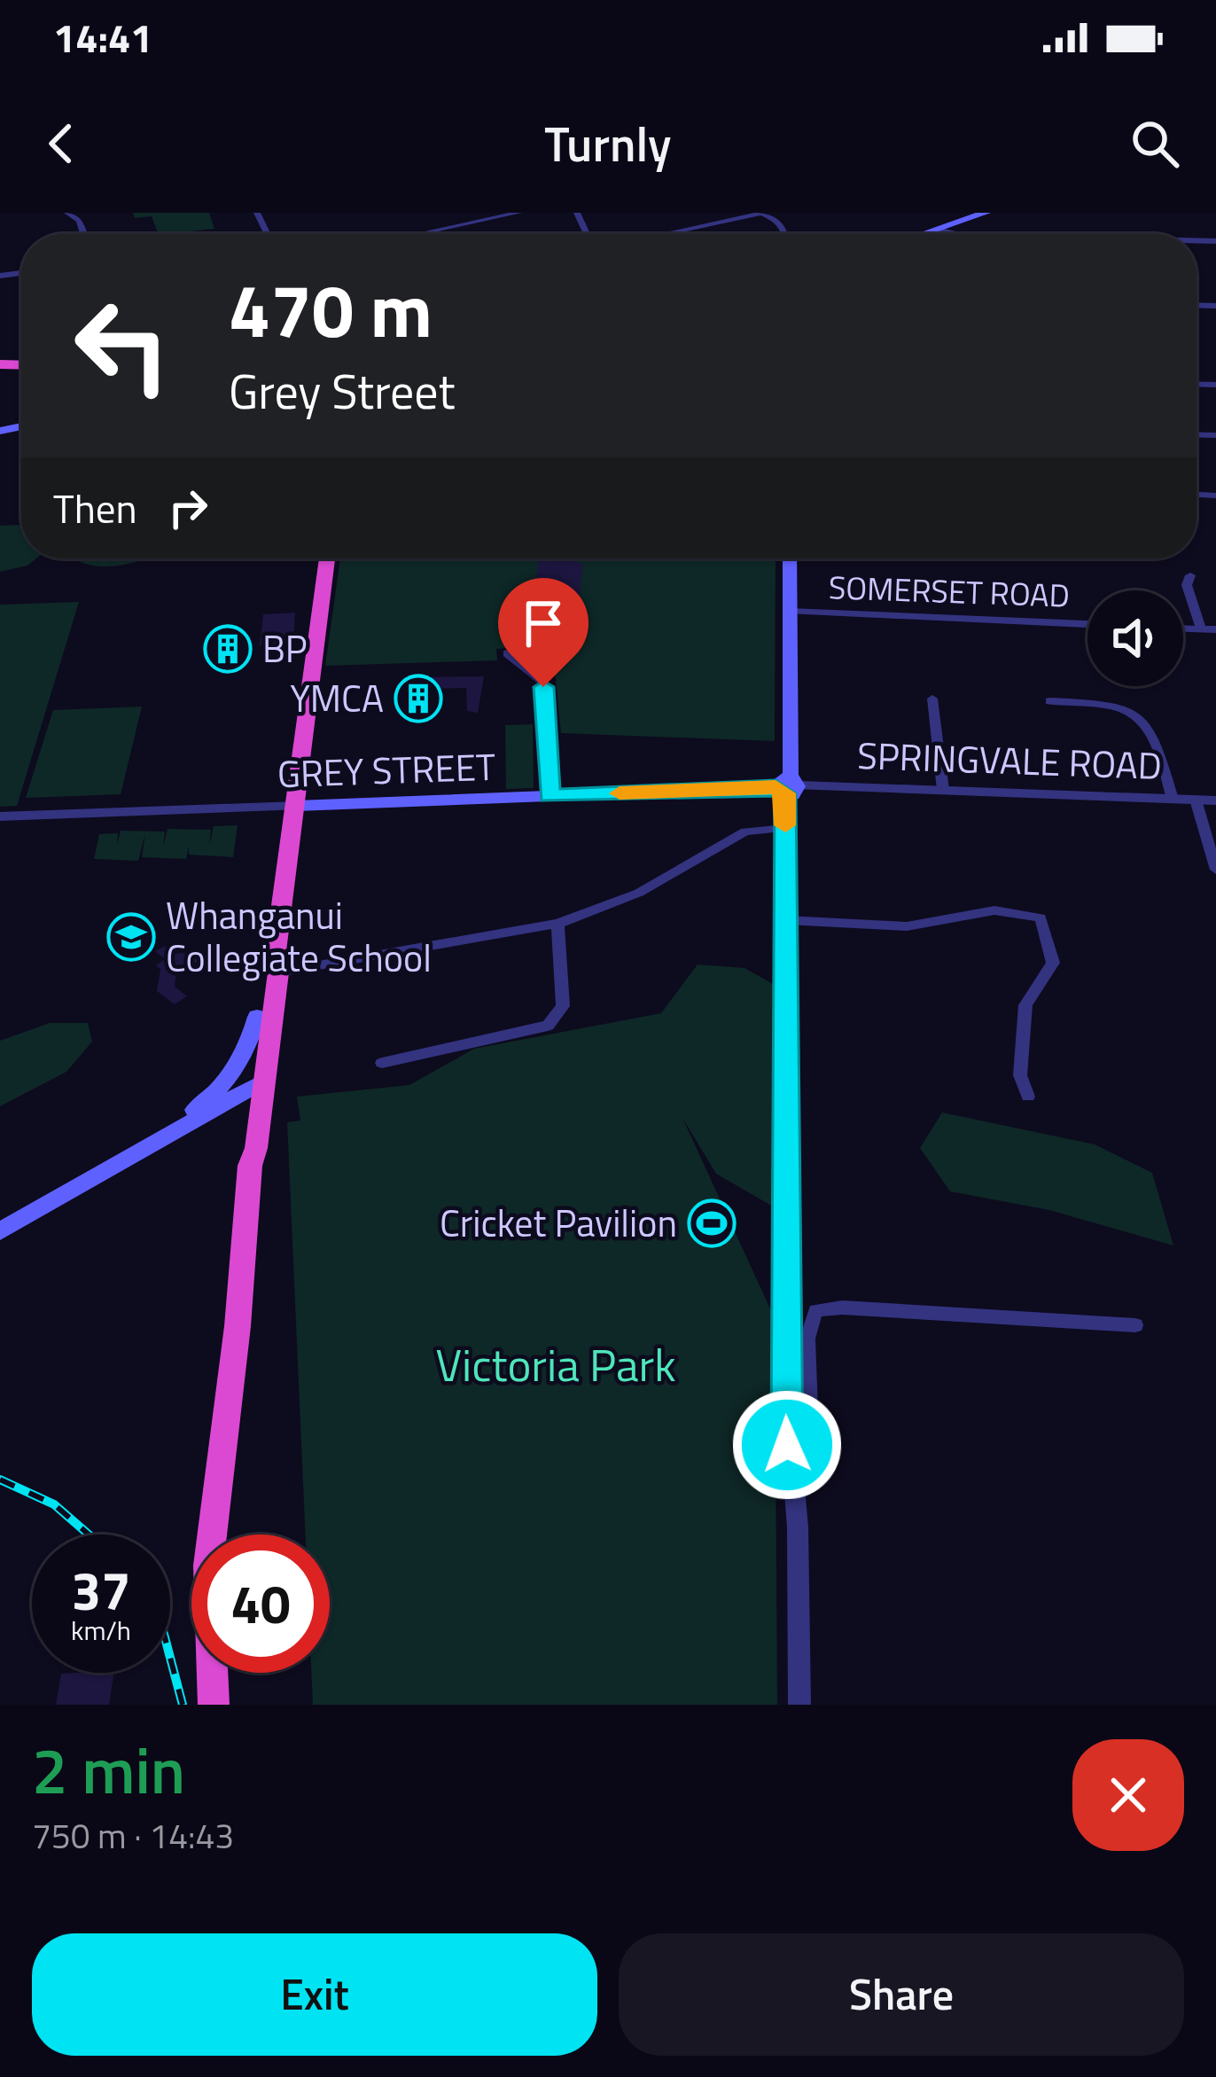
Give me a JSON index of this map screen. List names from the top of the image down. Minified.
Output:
{"streets":{"main road":["GREY STREET"],"street":["SOMERSET ROAD","SPRINGVALE ROAD"]},"crossings":[["SPRINGVALE ROAD","GREY STREET"]],"parks":["Victoria Park"],"places":{"building":["BP","YMCA"],"school or university":["Whanganui Collegiate School"],"sports":["Cricket Pavilion"]},"page":{"status":"14:41","header":"Turnly","turn":["470 m","Grey Street"],"then":"Then","speed":"37 km/h","limit":"40","heading":["2 min","750 m · 14:43"],"buttons":["Exit","Share"]}}
